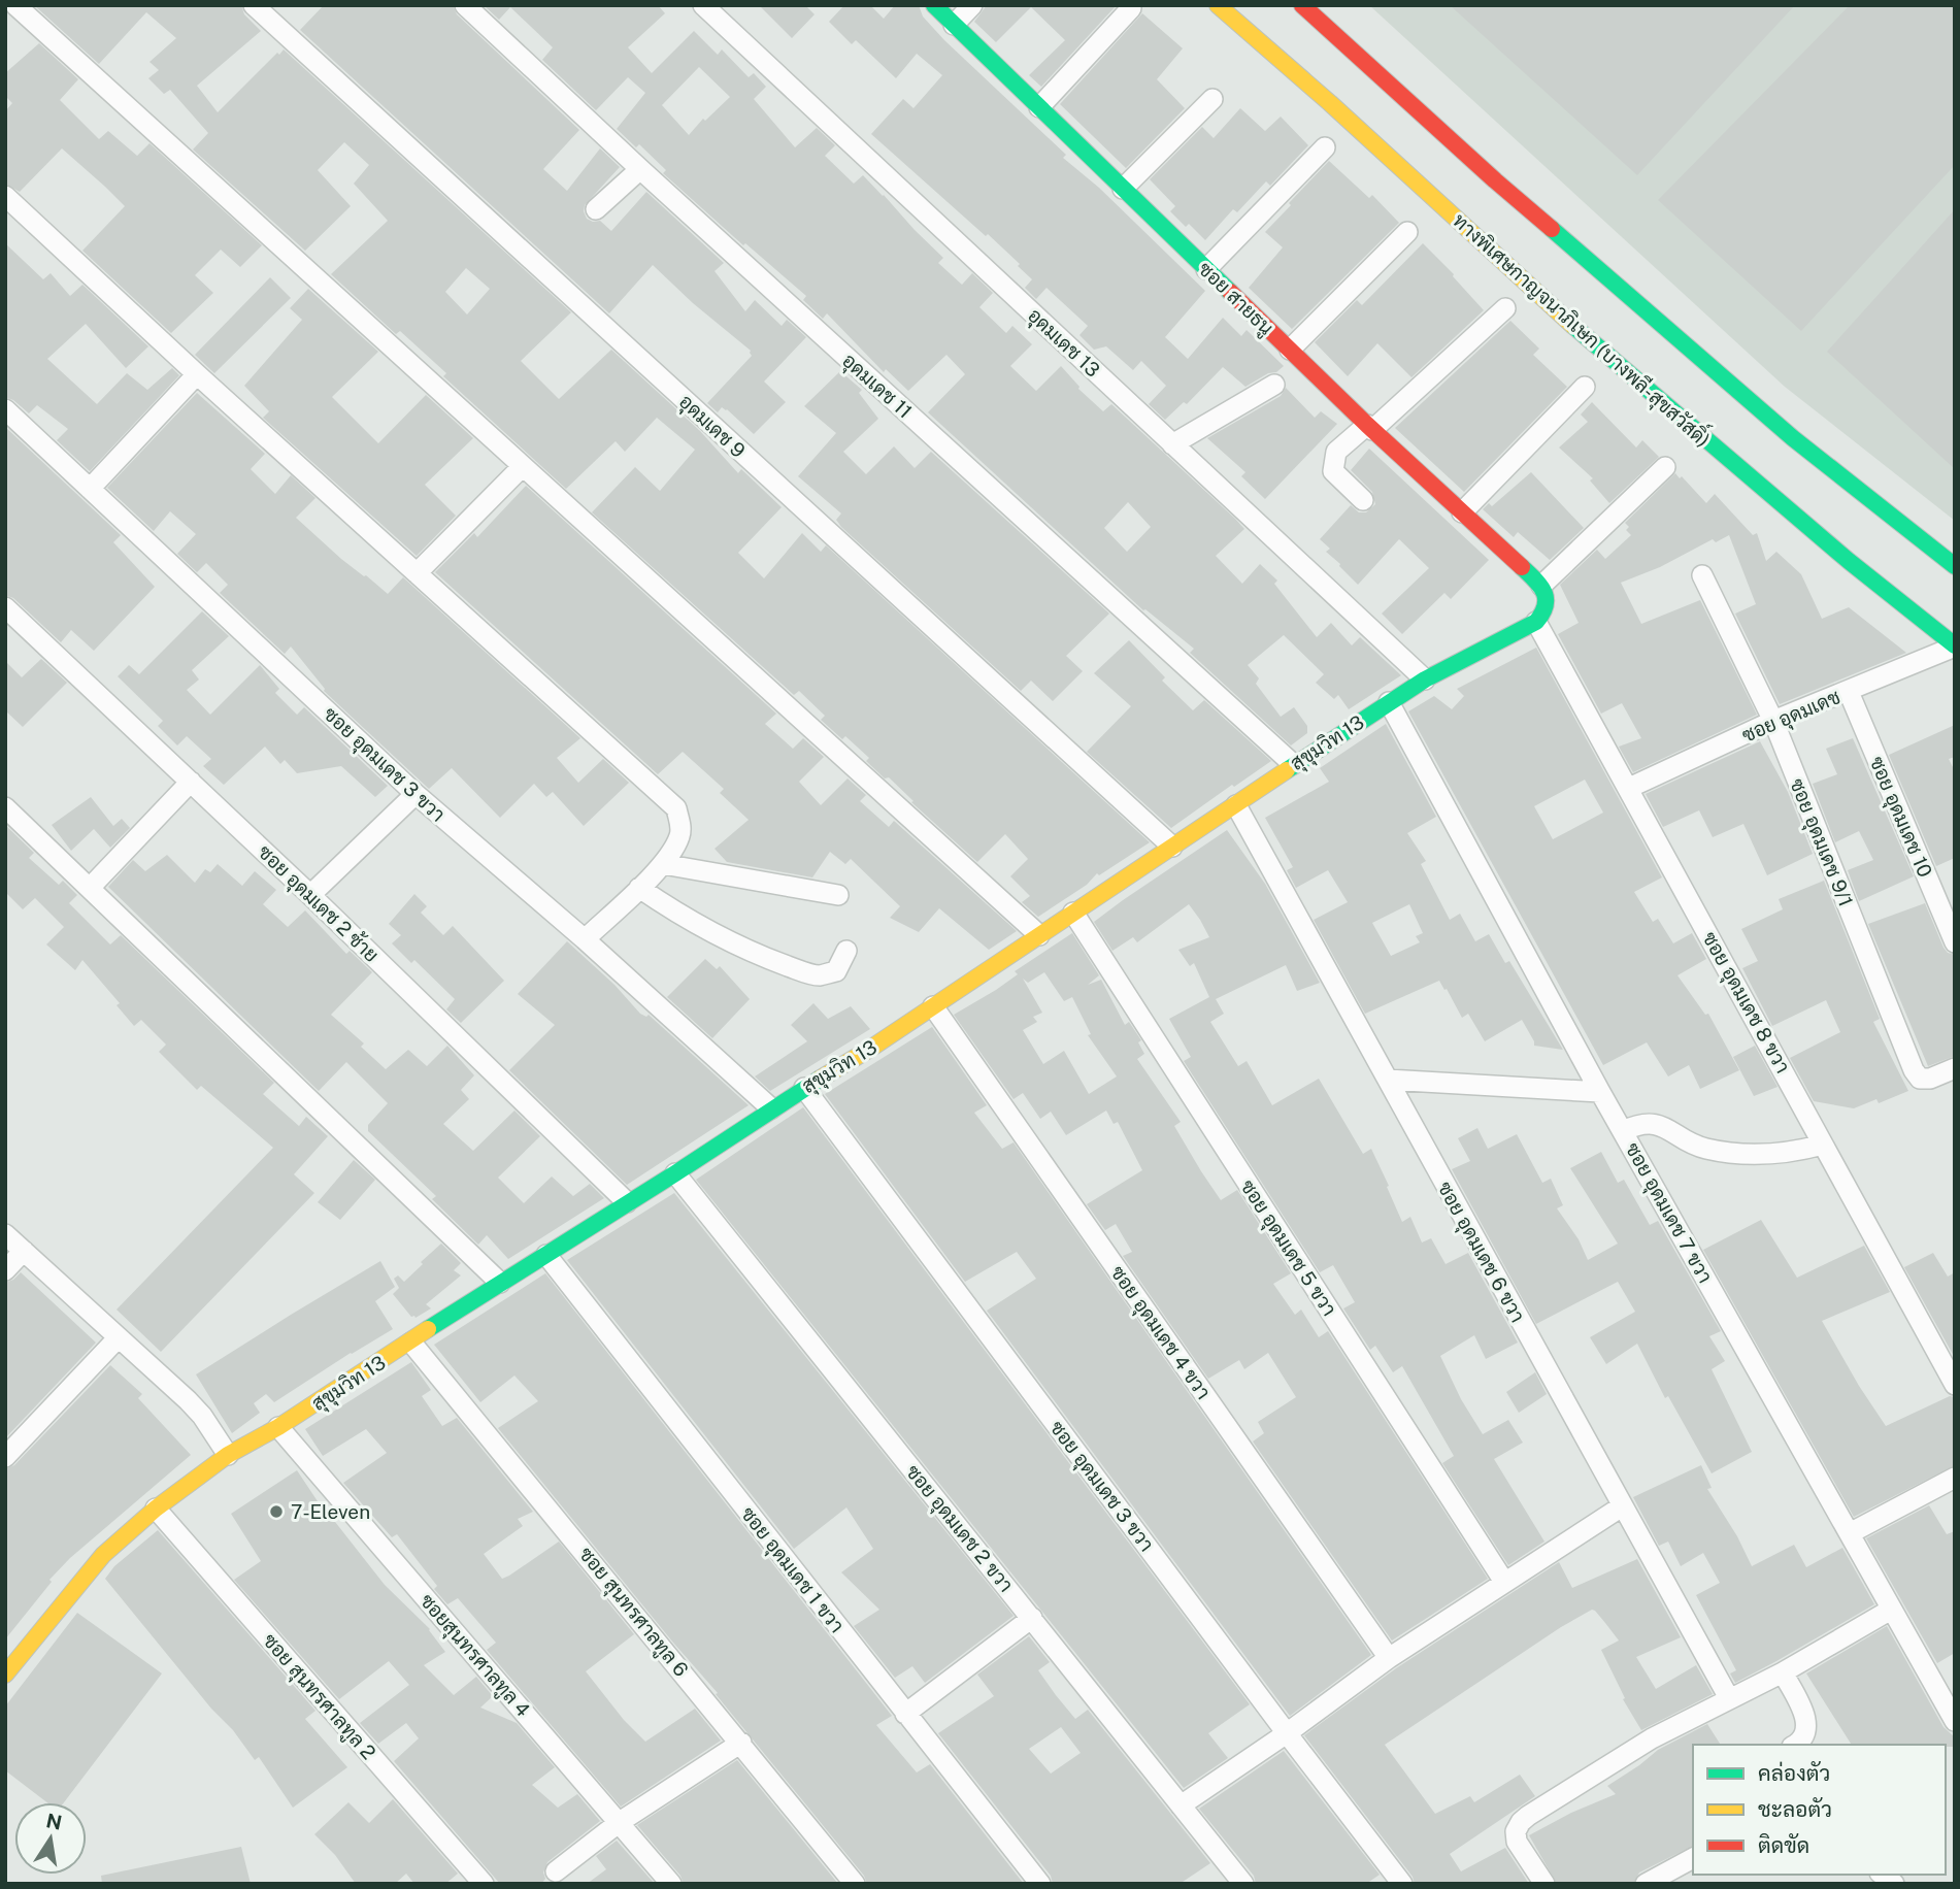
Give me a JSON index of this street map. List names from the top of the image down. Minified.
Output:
{"streets":{"main road":["ซอย สายธนู","ทางพิเศษกาญจนาภิเษก (บางพลี-สุขสวัสดิ์)","สุขุมวิท 13"],"street":["อุดมเดช 13","อุดมเดช 11","อุดมเดช 9","ซอย อุดมเดช","ซอย อุดมเดช 3 ขวา","ซอย อุดมเดช 10","ซอย อุดมเดช 9/1","ซอย อุดมเดช 2 ซ้าย","ซอย อุดมเดช 8 ขวา","ซอย อุดมเดช 7 ขวา","ซอย อุดมเดช 5 ขวา","ซอย อุดมเดช 6 ขวา","ซอย อุดมเดช 4 ขวา","ซอย อุดมเดช 2 ขวา","ซอย อุดมเดช 1 ขวา","ซอย สุนทรศาลทูล 6","ซอยสุนทรศาลทูล 4","ซอย สุนทรศาลทูล 2"]},"crossings":[["ทางพิเศษกาญจนาภิเษก (บางพลี-สุขสวัสดิ์)","ซอย อุดมเดช"],["อุดมเดช 13","สุขุมวิท 13"],["อุดมเดช 11","สุขุมวิท 13"],["อุดมเดช 9","สุขุมวิท 13"],["ซอย อุดมเดช","ซอย อุดมเดช 10"],["ซอย อุดมเดช","ซอย อุดมเดช 9/1"],["ซอย อุดมเดช","ซอย อุดมเดช 8 ขวา"],["สุขุมวิท 13","ซอย อุดมเดช 3 ขวา"],["สุขุมวิท 13","ซอย อุดมเดช 2 ซ้าย"],["สุขุมวิท 13","ซอย อุดมเดช 8 ขวา"],["สุขุมวิท 13","ซอย อุดมเดช 7 ขวา"],["สุขุมวิท 13","ซอย อุดมเดช 5 ขวา"],["สุขุมวิท 13","ซอย อุดมเดช 6 ขวา"],["สุขุมวิท 13","ซอย อุดมเดช 4 ขวา"],["สุขุมวิท 13","ซอย อุดมเดช 2 ขวา"],["สุขุมวิท 13","ซอย อุดมเดช 1 ขวา"],["สุขุมวิท 13","ซอย สุนทรศาลทูล 6"],["สุขุมวิท 13","ซอยสุนทรศาลทูล 4"],["สุขุมวิท 13","ซอย สุนทรศาลทูล 2"]],"places":["7-Eleven"],"legend":["คล่องตัว","ชะลอตัว","ติดขัด"],"north":"top"}
